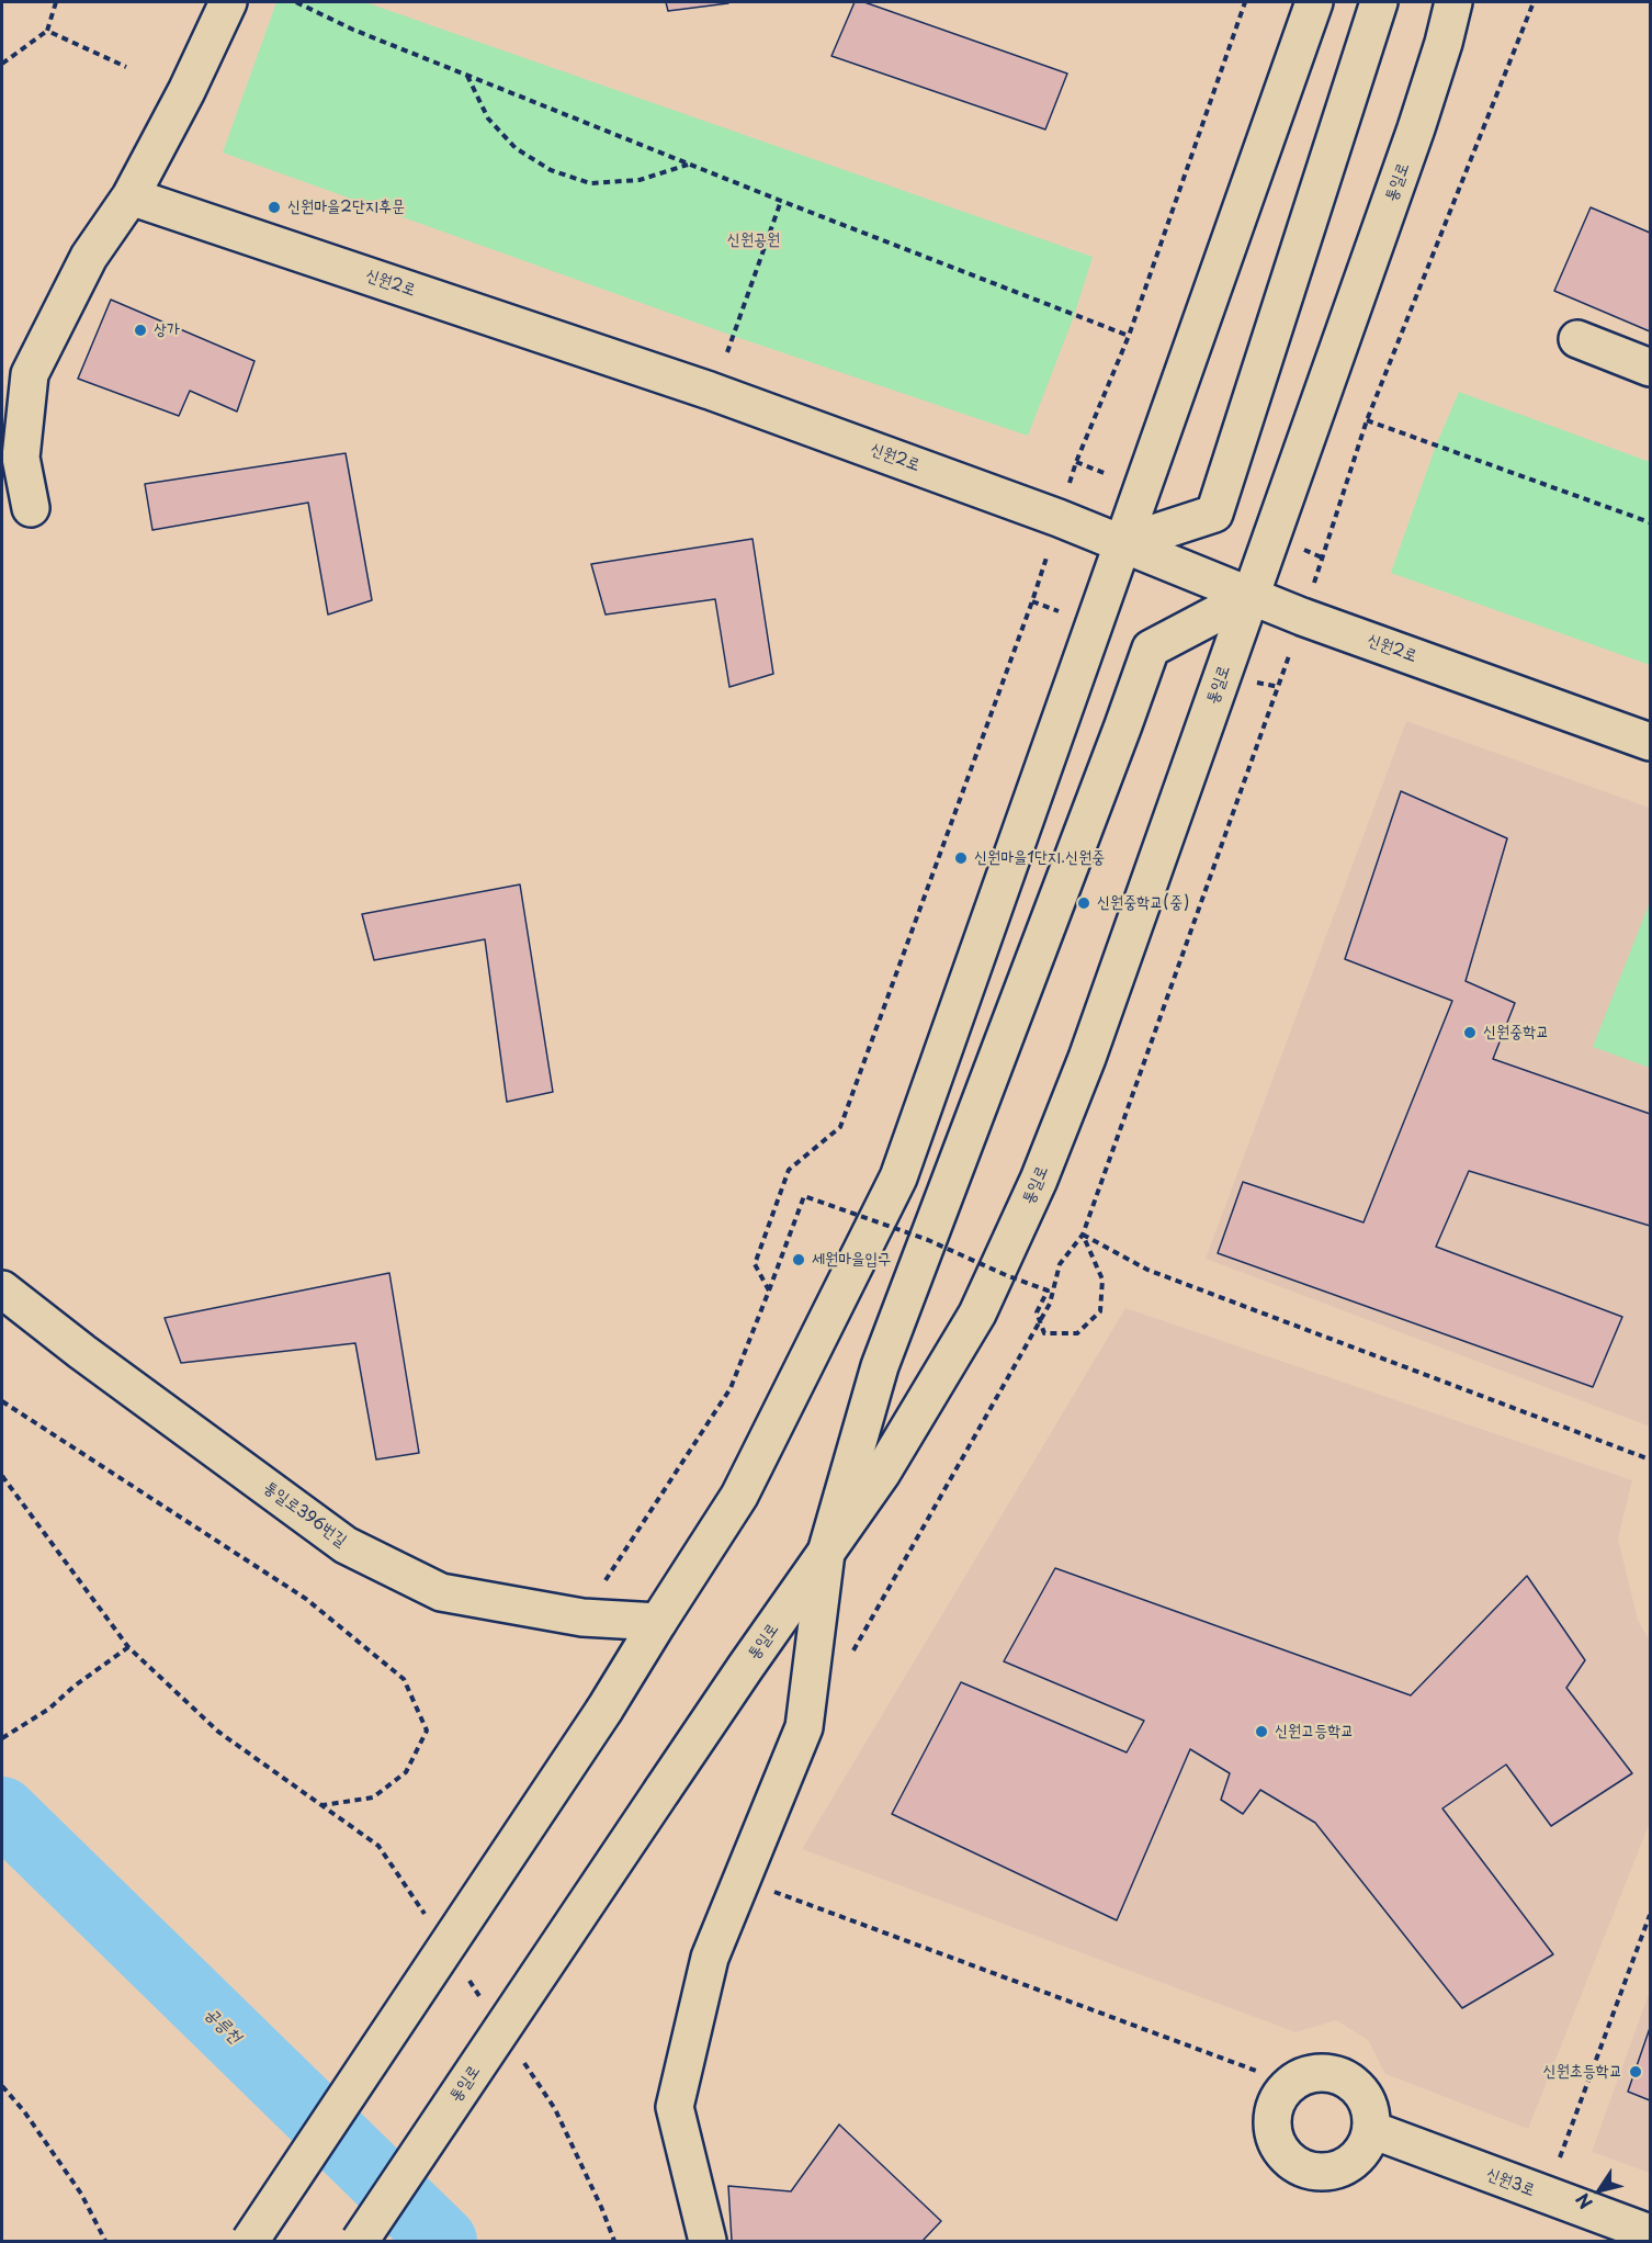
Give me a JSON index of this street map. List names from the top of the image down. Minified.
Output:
{"streets":{"main road":["통일로","신원2로","통일로396번길","신원3로"]},"crossings":[["통일로","신원2로"]],"water":["공릉천"],"parks":["신원공원"],"places":["신원마을2단지후문","상가","신원마을1단지.신원중","신원중학교(중)","신원중학교","세원마을입구","신원고등학교","신원초등학교"],"north":"bottom left"}
